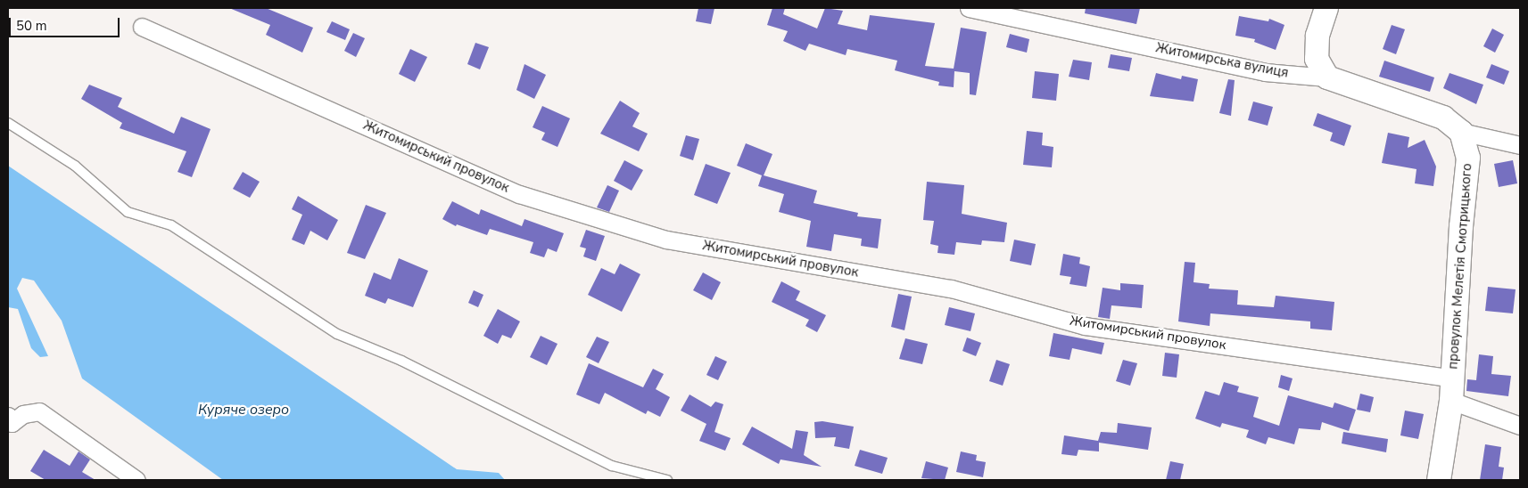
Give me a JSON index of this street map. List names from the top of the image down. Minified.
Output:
{"streets":{"street":["Житомирська вулиця","Житомирський провулок","провулок Мелетія Смотрицького"]},"crossings":[["Житомирська вулиця","провулок Мелетія Смотрицького"],["Житомирський провулок","провулок Мелетія Смотрицького"]],"water":["Куряче озеро"],"scale_bar":"50 m"}
